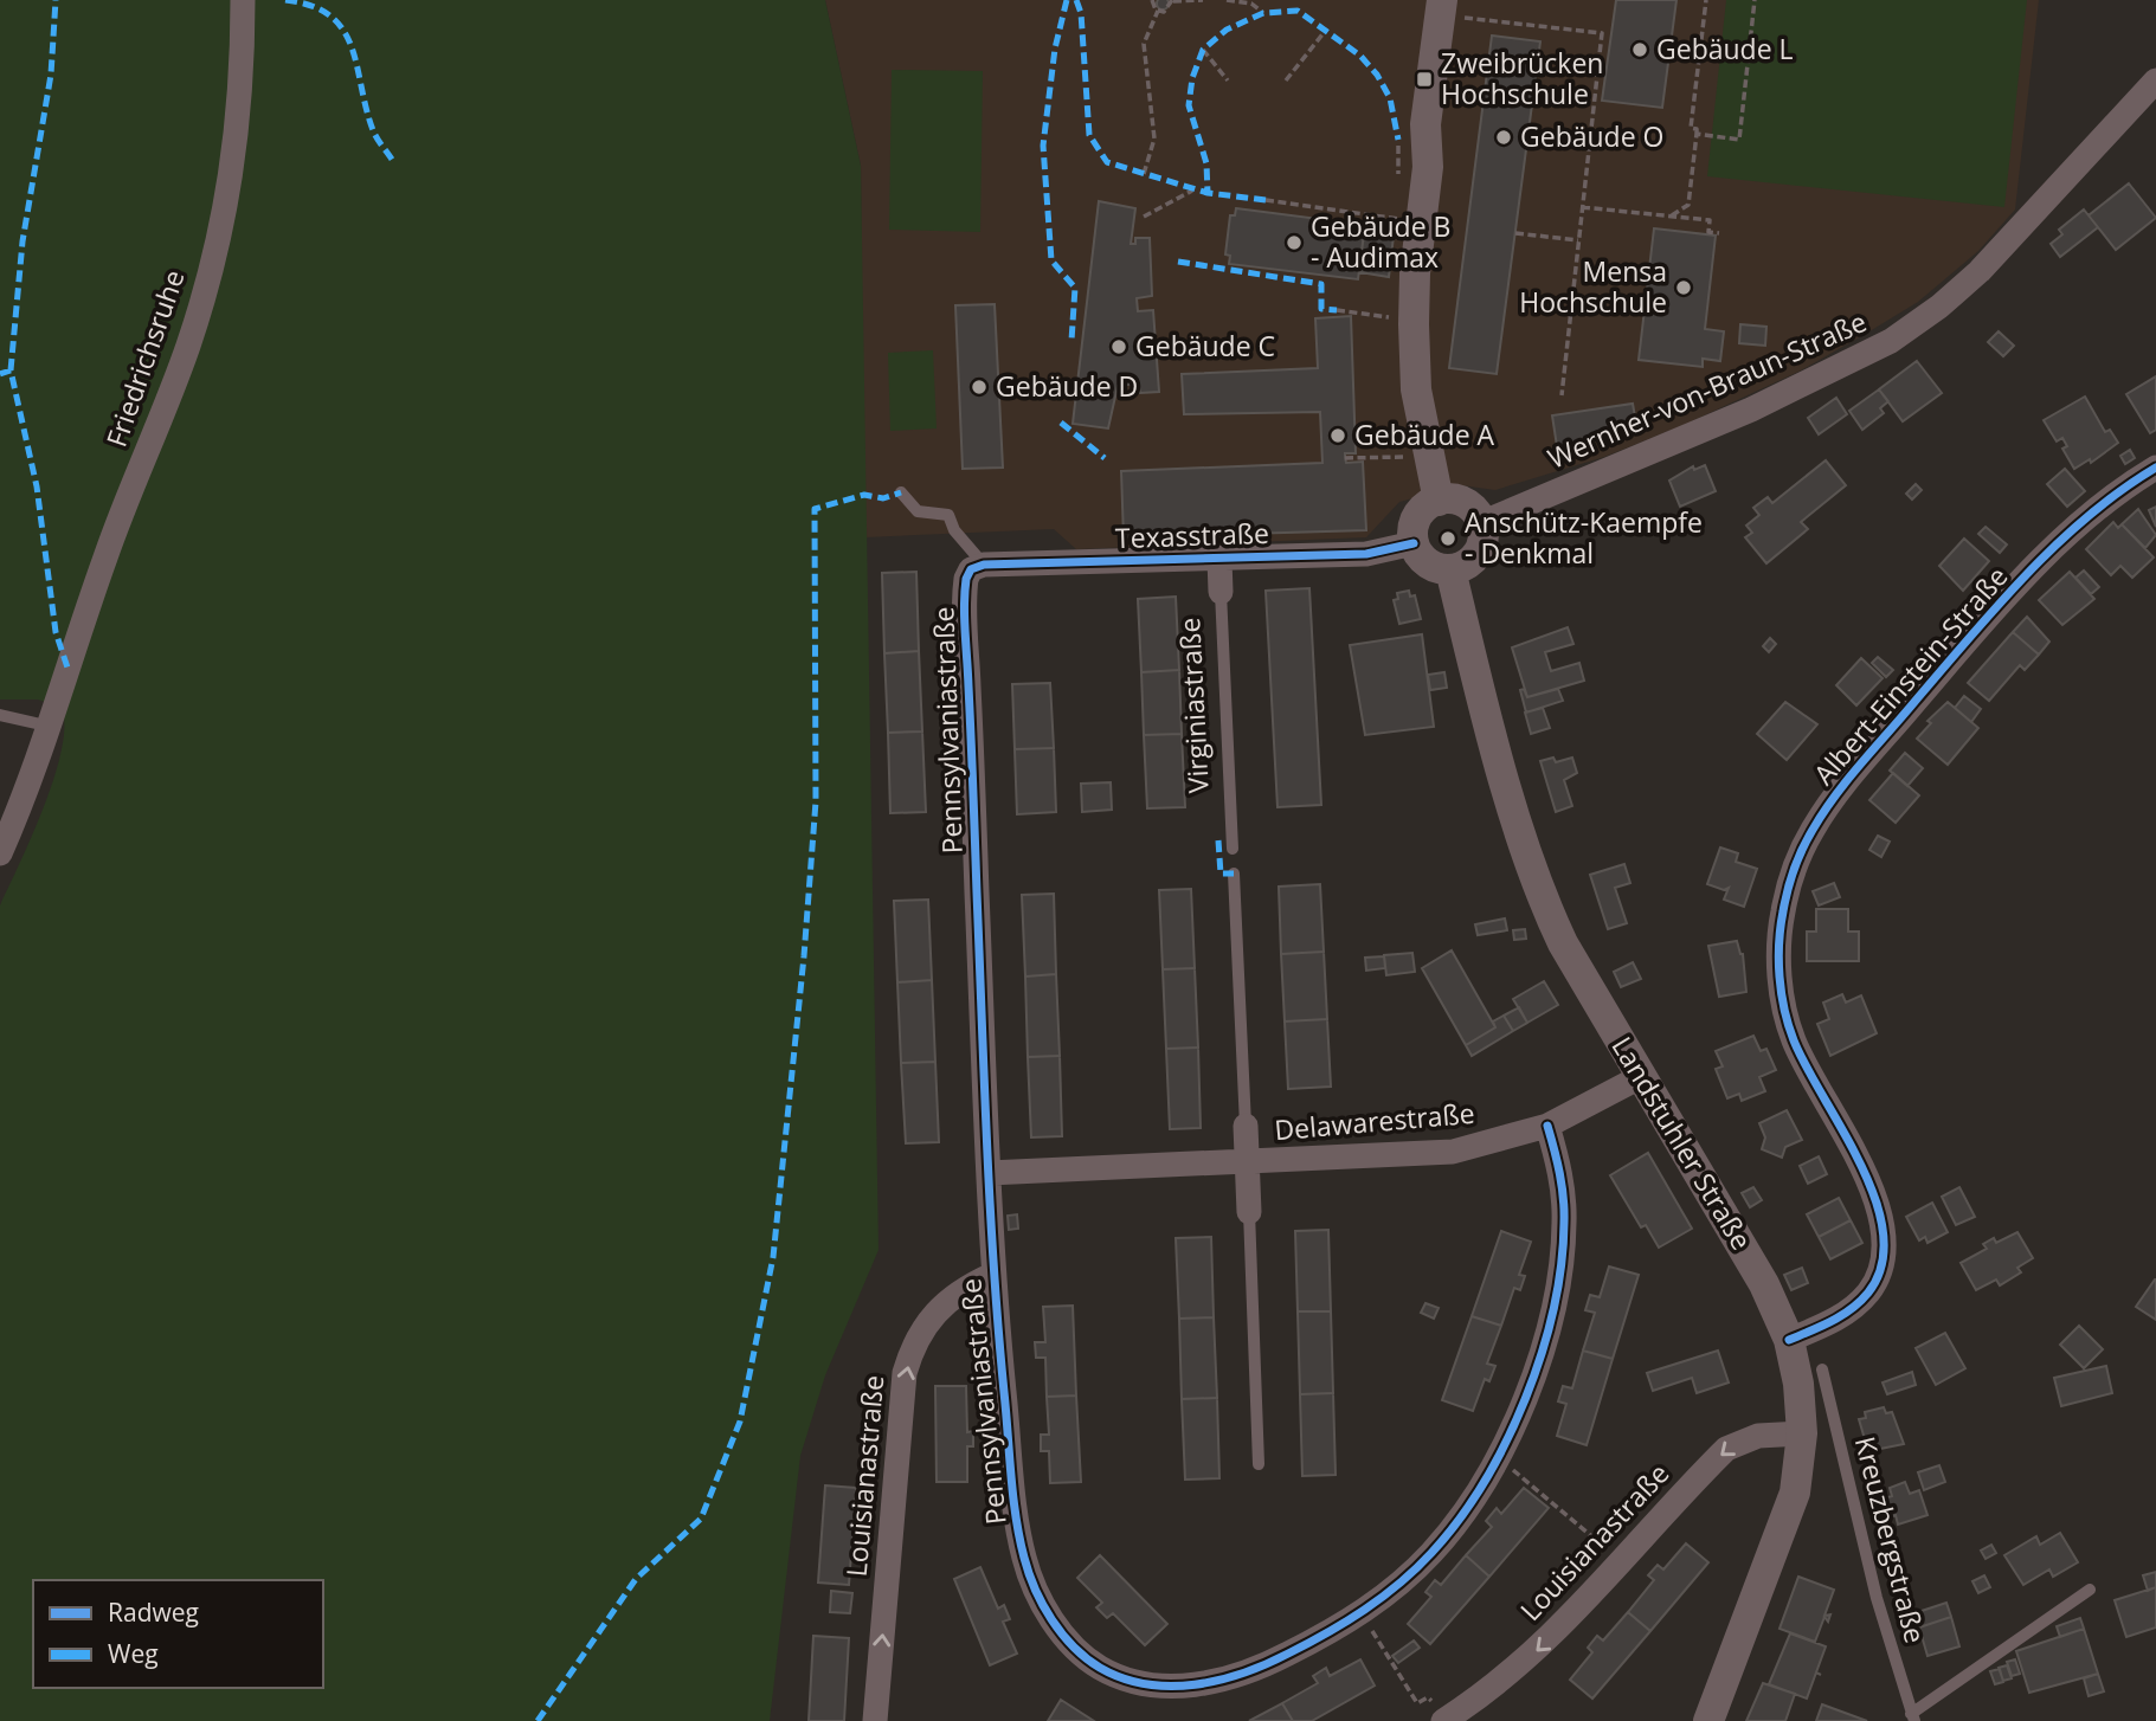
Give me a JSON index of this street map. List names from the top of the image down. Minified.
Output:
{"streets":{"street":["Friedrichsruhe","Wernher-von-Braun-Straße","Texasstraße","Albert-Einstein-Straße","Virginiastraße","Pennsylvaniastraße","Delawarestraße","Landstuhler Straße","Louisianastraße"],"lane":["Kreuzbergstraße"]},"crossings":[["Wernher-von-Braun-Straße","Texasstraße"],["Wernher-von-Braun-Straße","Landstuhler Straße"],["Texasstraße","Virginiastraße"],["Texasstraße","Pennsylvaniastraße"],["Texasstraße","Landstuhler Straße"],["Albert-Einstein-Straße","Landstuhler Straße"],["Pennsylvaniastraße","Delawarestraße"],["Pennsylvaniastraße","Louisianastraße"],["Delawarestraße","Landstuhler Straße"],["Landstuhler Straße","Louisianastraße"]],"places":{"other":["Gebäude L","Gebäude O","Gebäude B - Audimax","Mensa Hochschule","Gebäude C","Gebäude D","Gebäude A","Anschütz-Kaempfe - Denkmal"],"transit":["Zweibrücken Hochschule"]},"legend":["Radweg","Weg"]}
